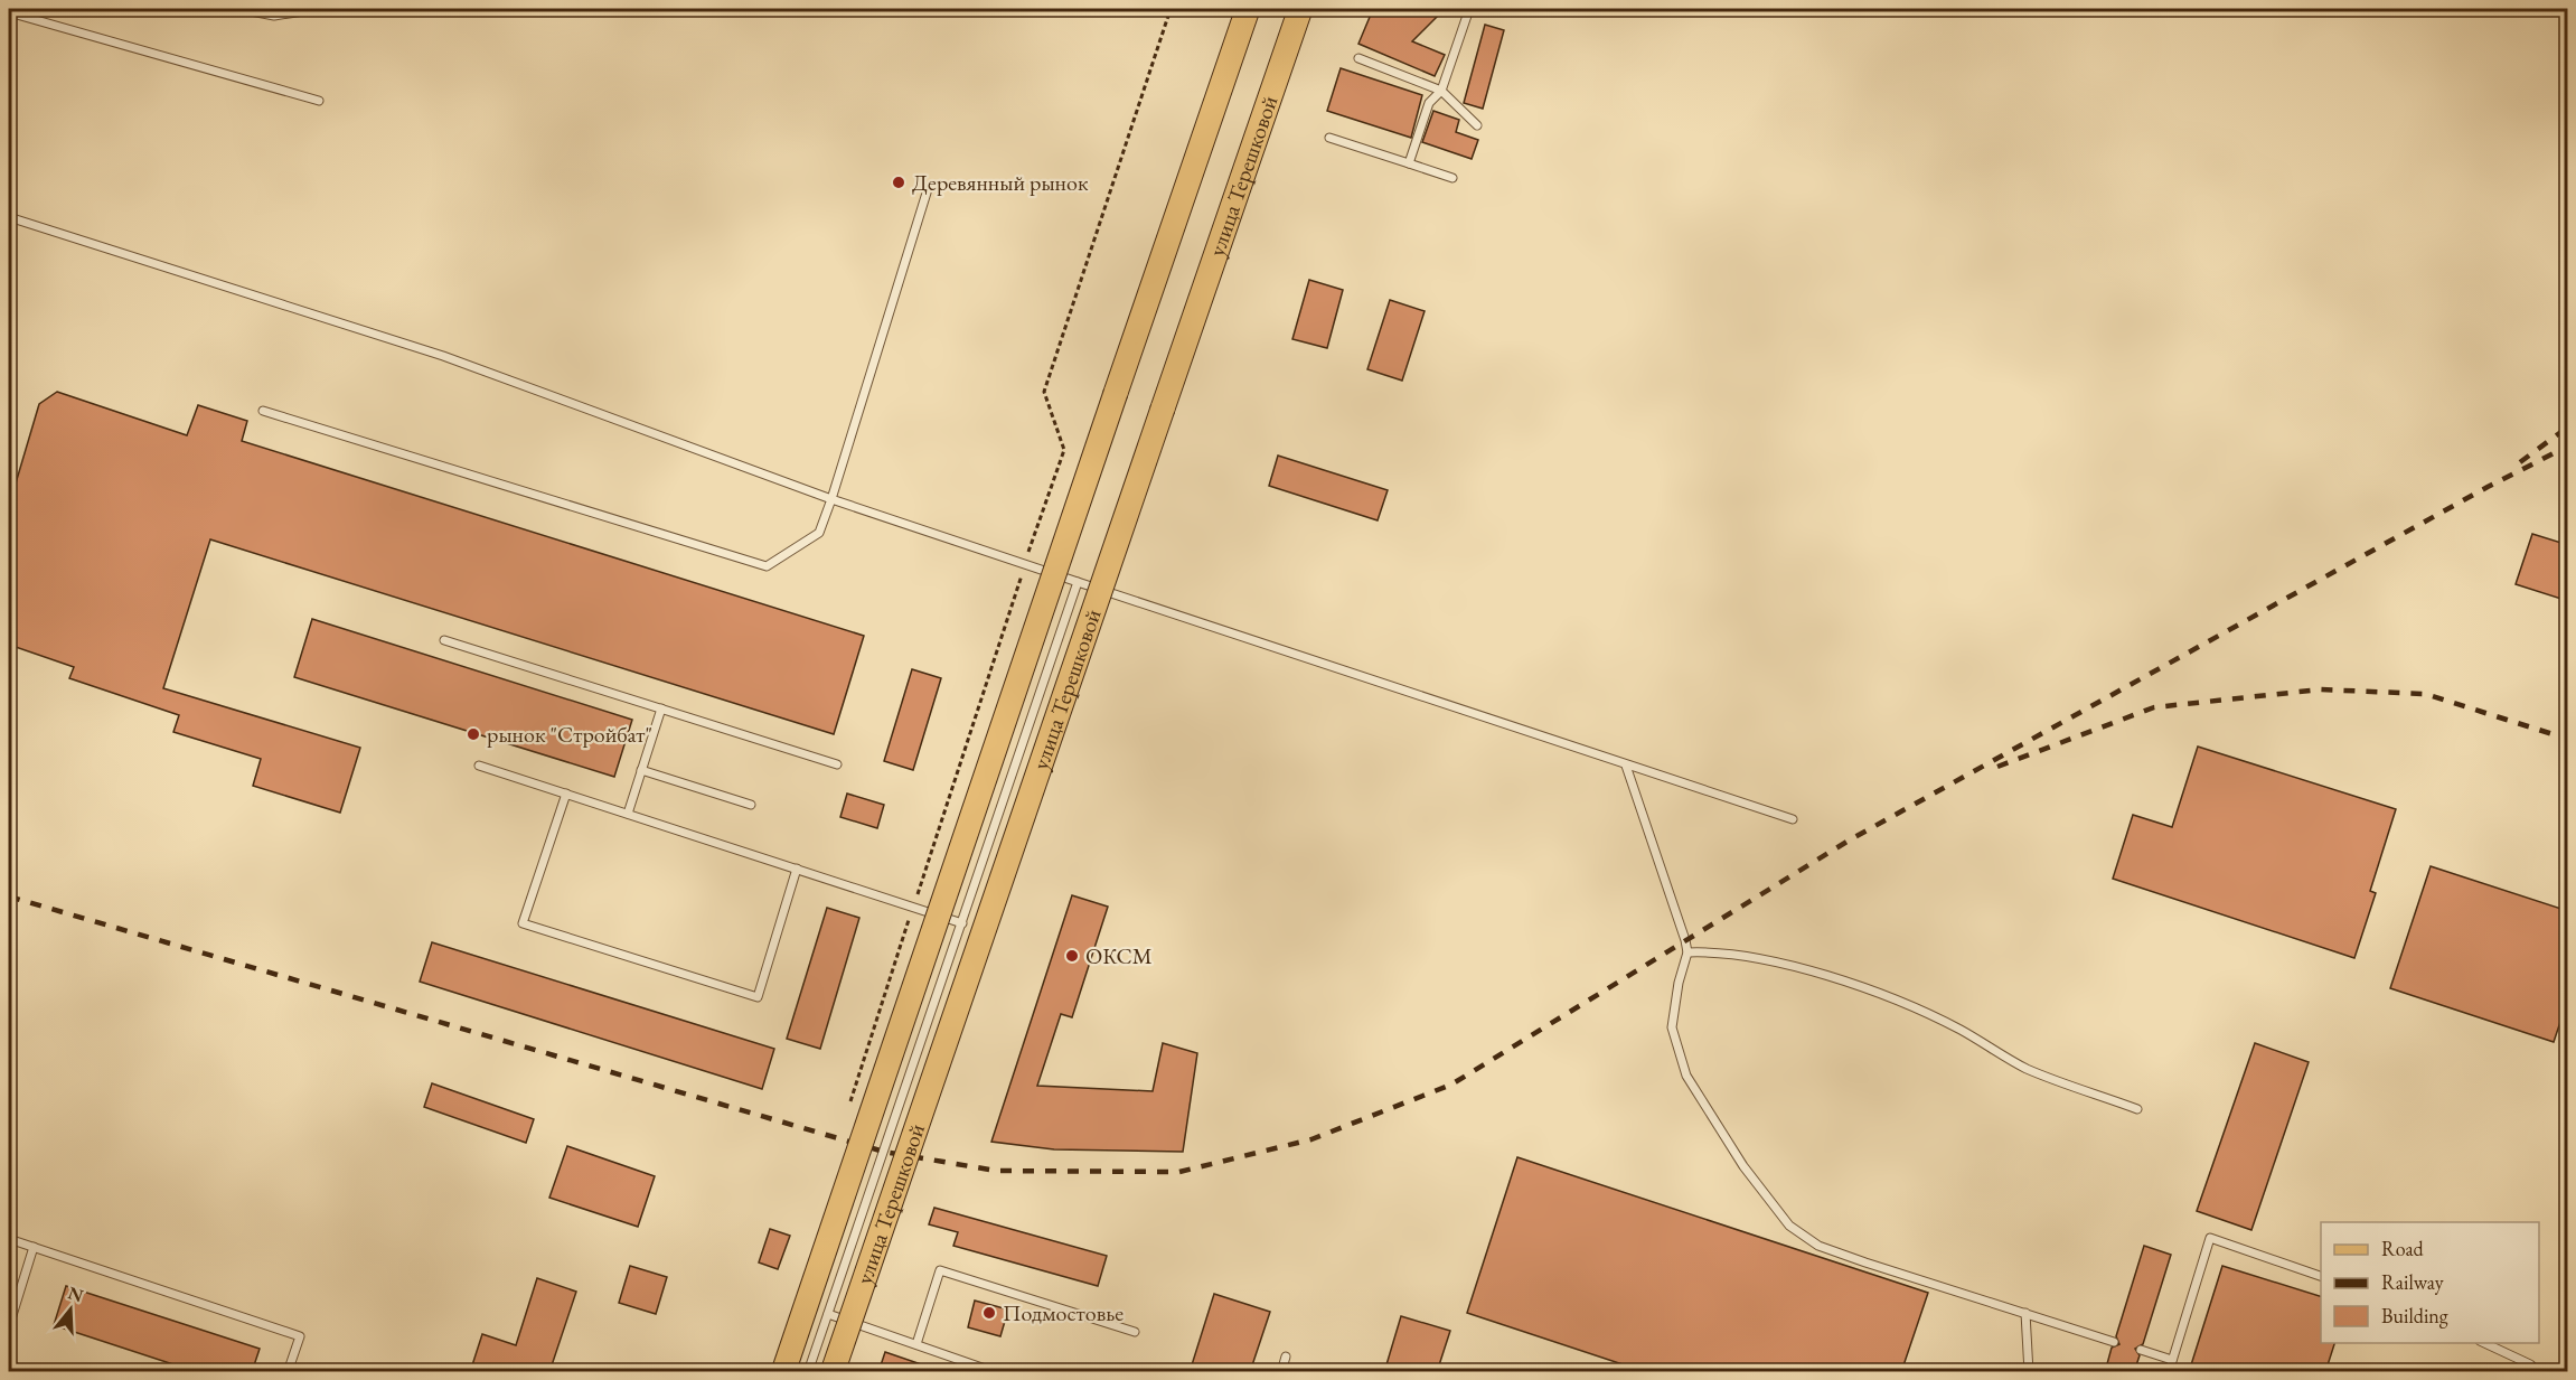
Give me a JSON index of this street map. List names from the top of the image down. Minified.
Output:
{"streets":{"main road":["улица Терешковой"]},"places":["Деревянный рынок","рынок \"Стройбат\"","ОКСМ","Подмостовье"],"legend":["Road","Railway","Building"],"north":"top"}
